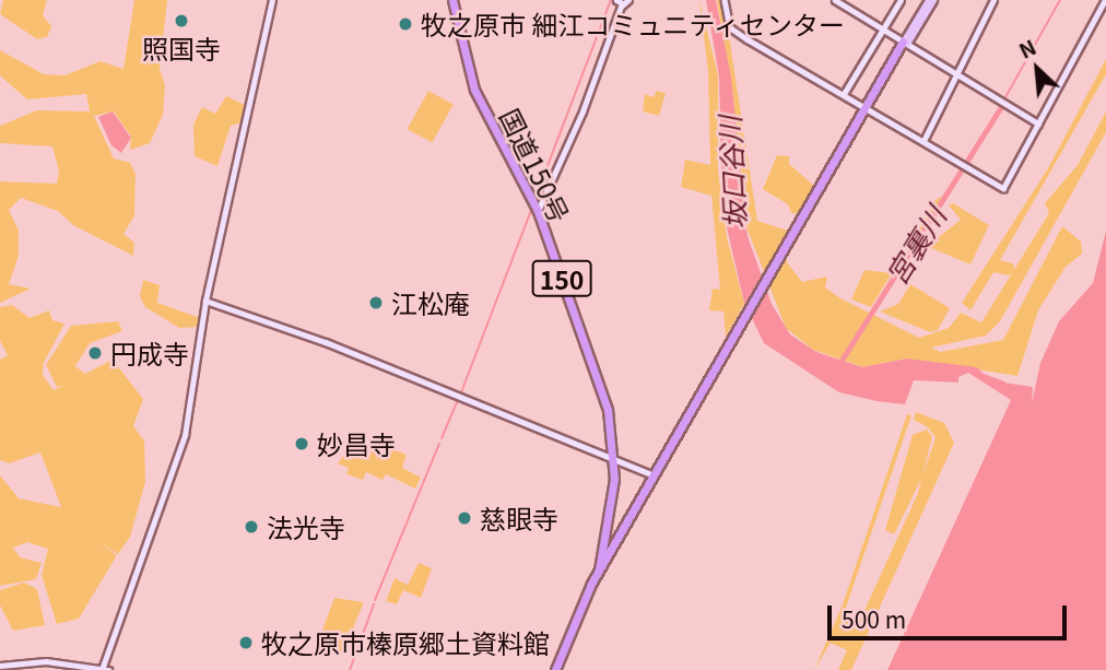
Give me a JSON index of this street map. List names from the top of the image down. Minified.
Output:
{"streets":{"highway":["国道150号","150"]},"water":["坂口谷川","宮裏川"],"places":["照国寺","牧之原市 細江コミュニティセンター","江松庵","円成寺","妙昌寺","慈眼寺","法光寺","牧之原市榛原郷土資料館"],"scale_bar":"500 m","north":"top left"}
